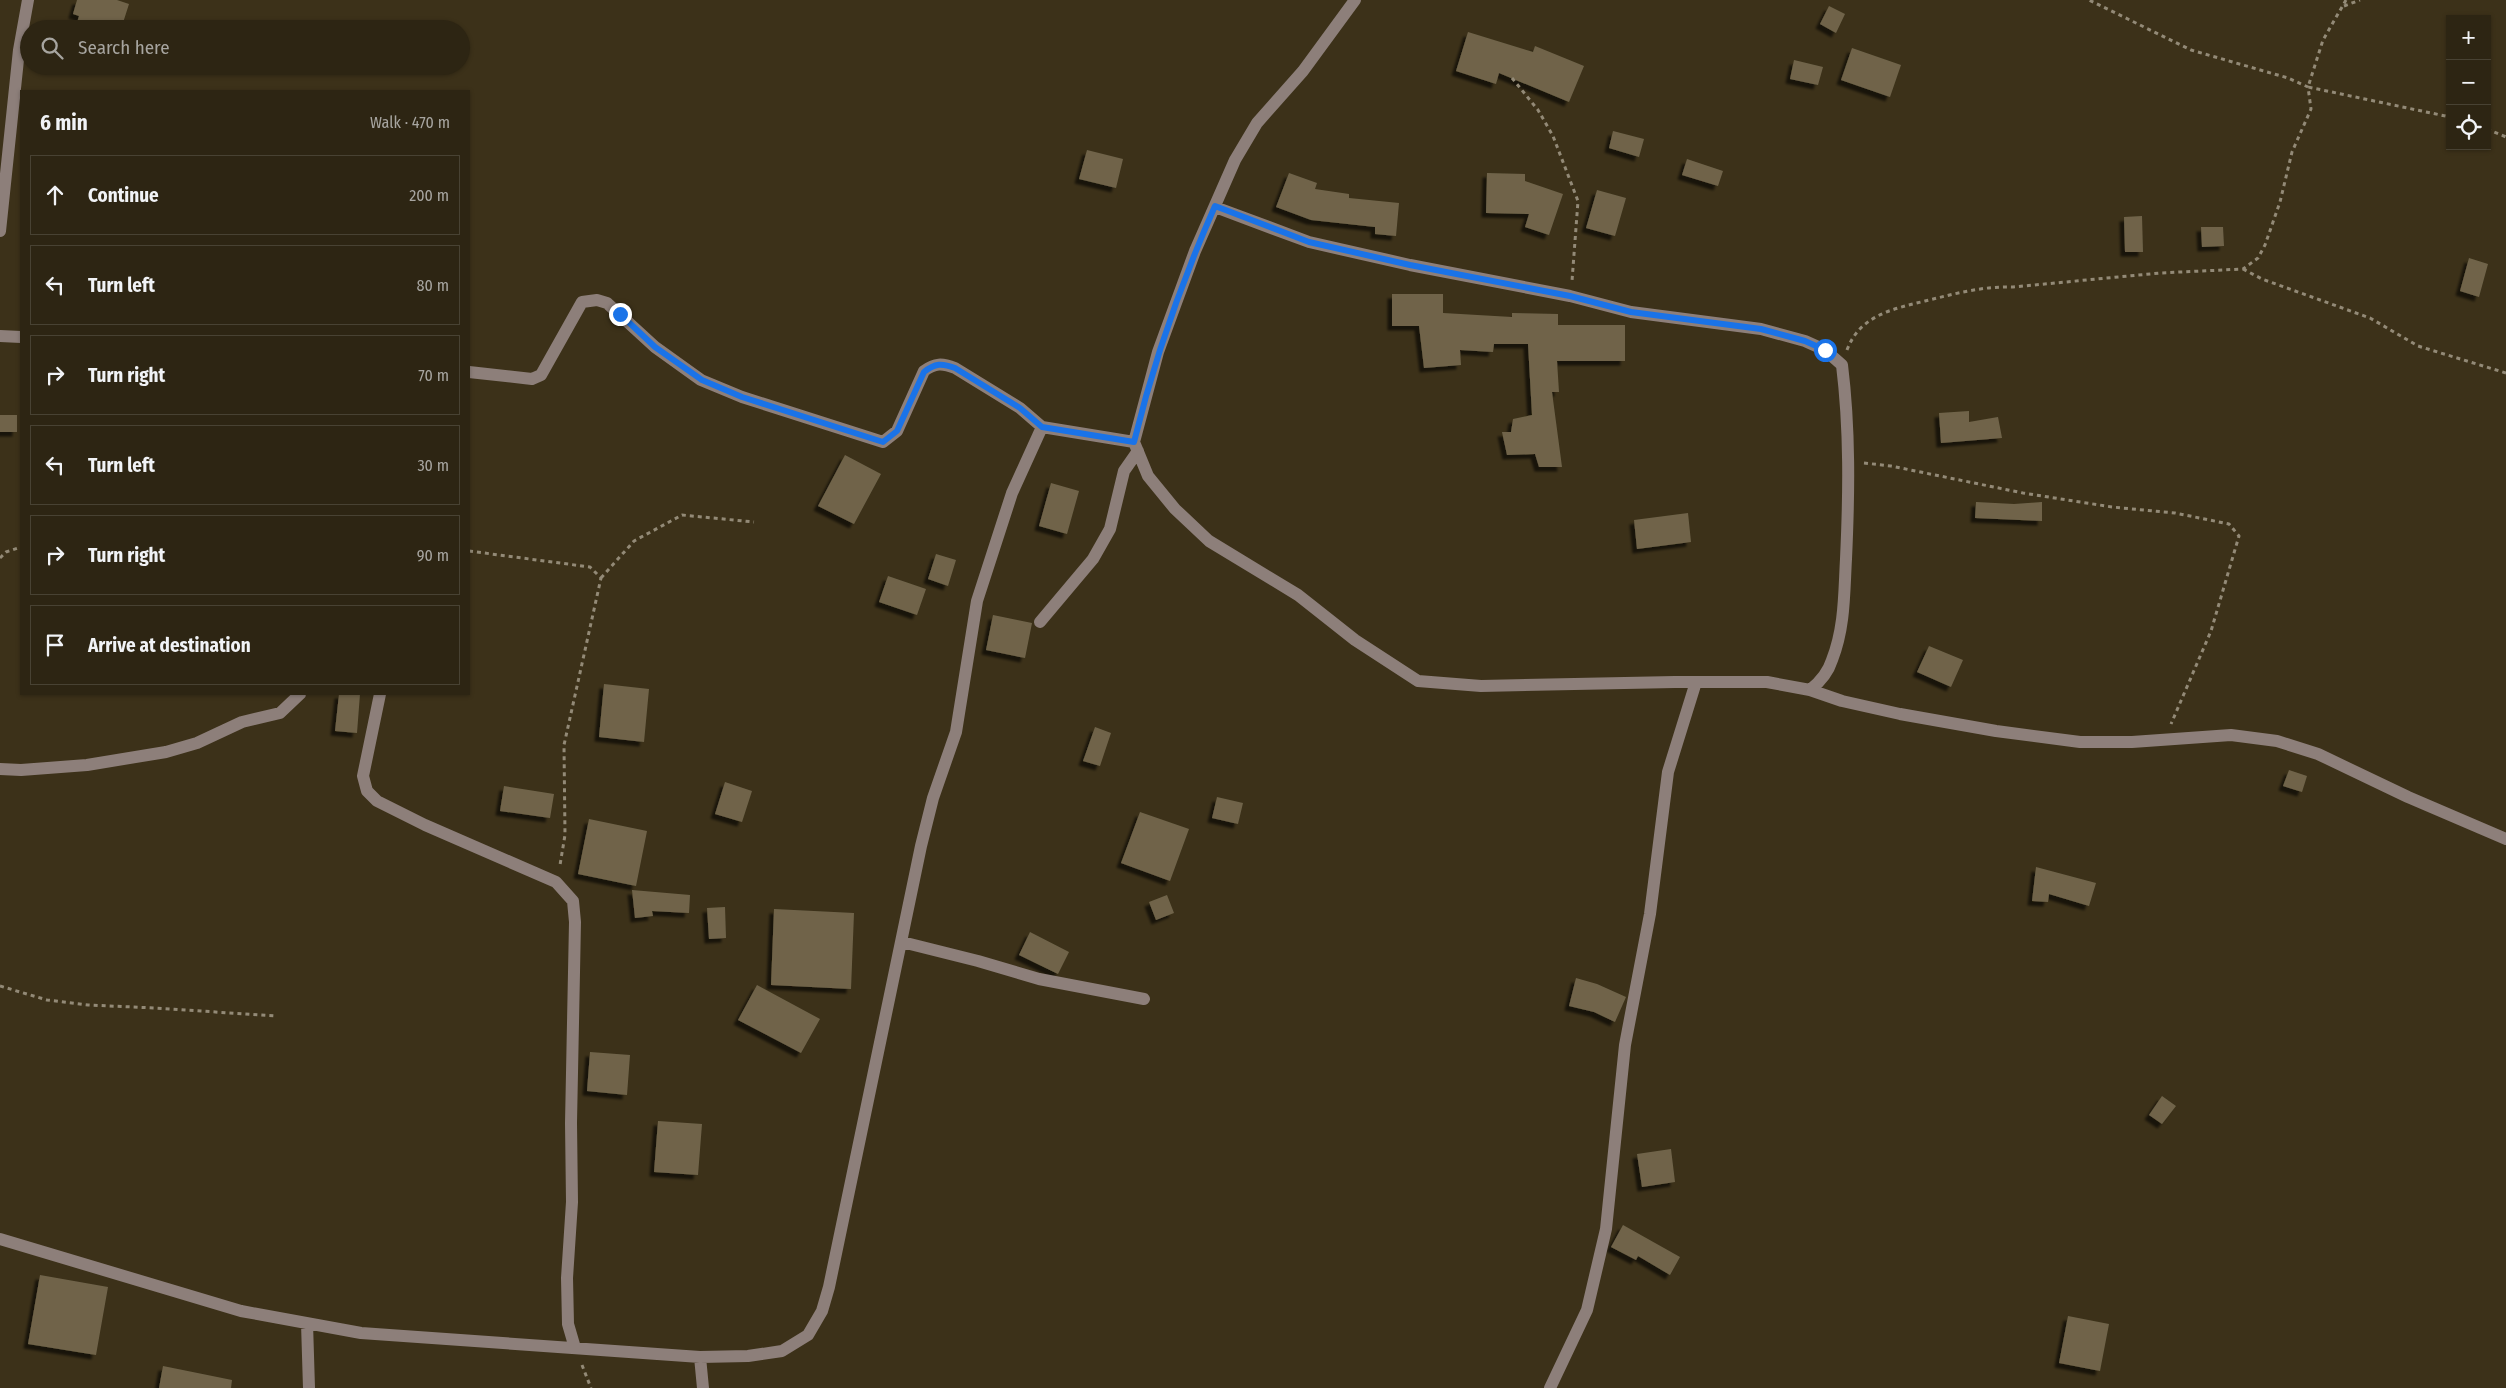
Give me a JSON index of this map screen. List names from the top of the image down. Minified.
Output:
{"page":{"map_buttons":["+","−"],"search":"Search here","heading":["6 min","Walk · 470 m"],"list":[["Continue","200 m"],["Turn left","80 m"],["Turn right","70 m"],["Turn left","30 m"],["Turn right","90 m"],"Arrive at destination"]}}
